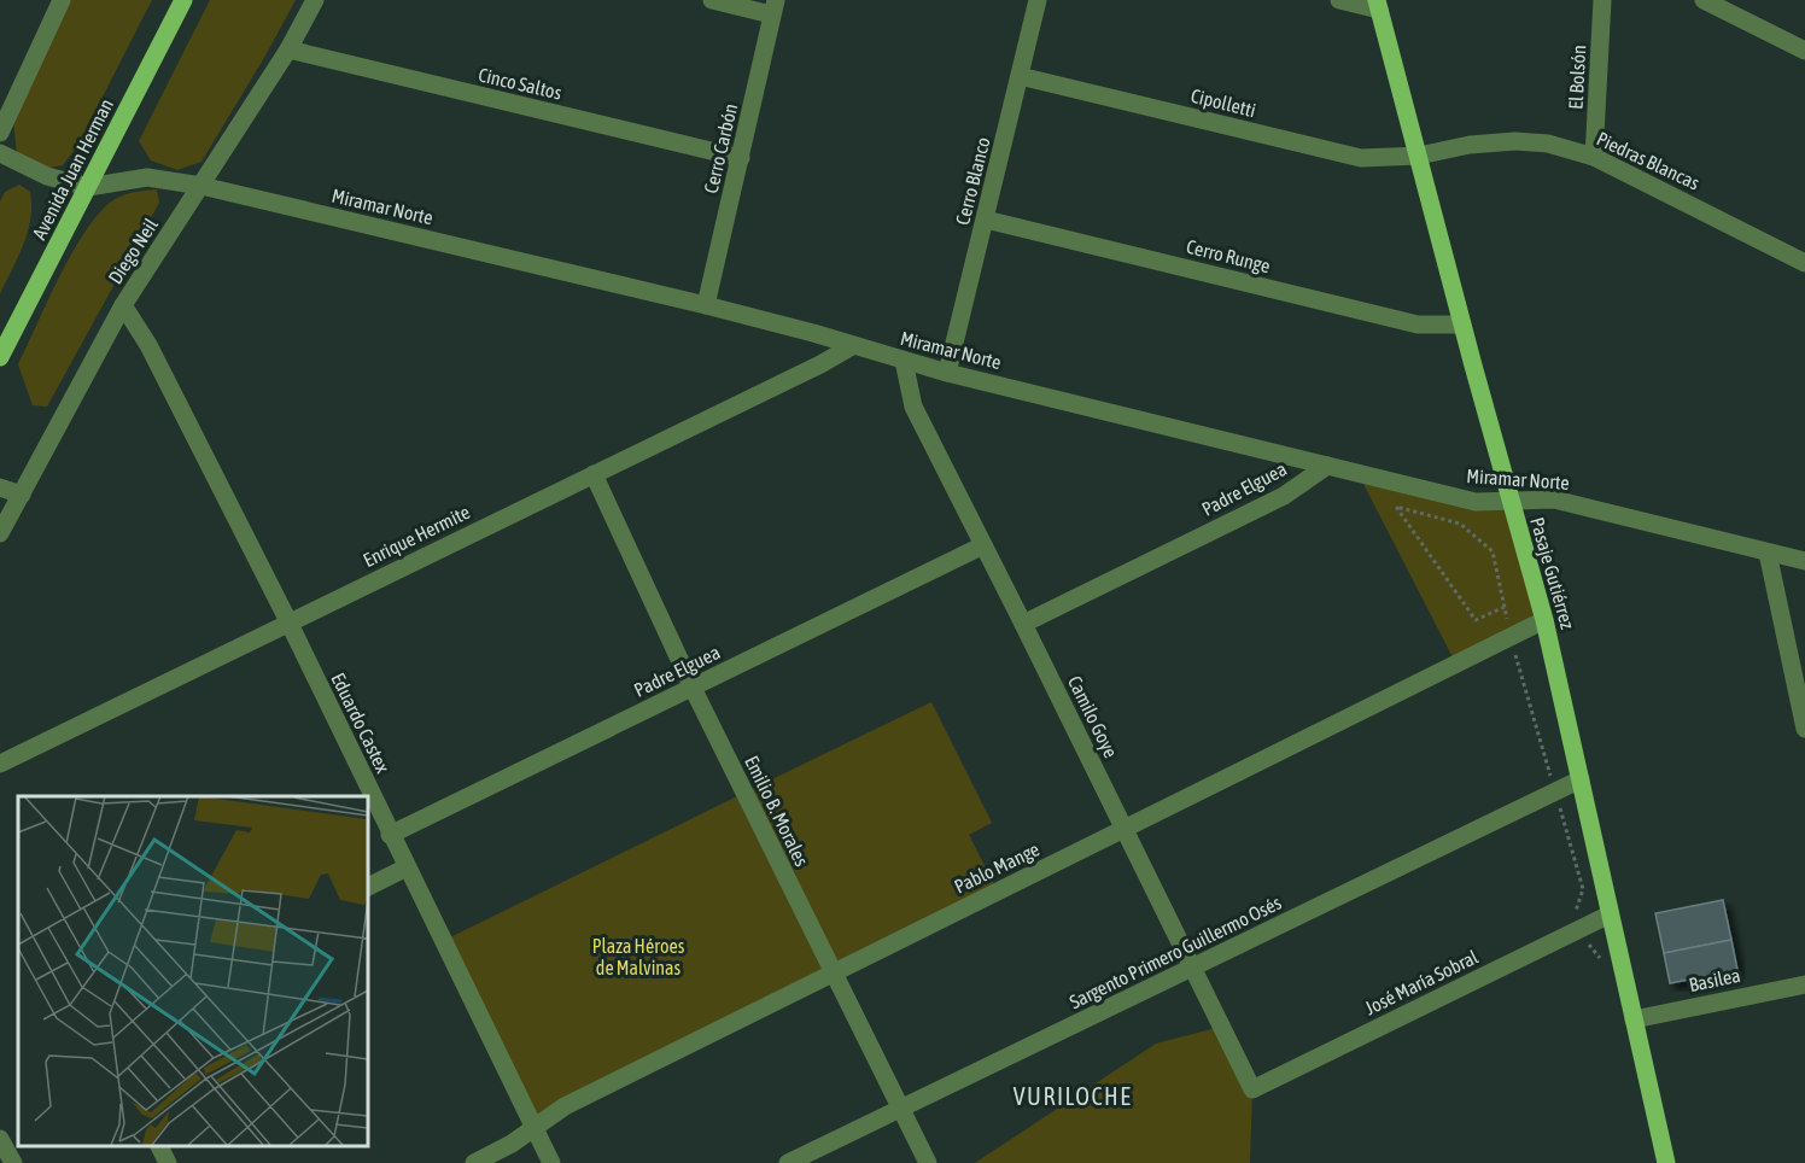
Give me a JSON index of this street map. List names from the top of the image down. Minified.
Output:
{"streets":{"main road":["Avenida Juan Herman","Pasaje Gutiérrez"],"street":["El Bolsón","Cinco Saltos","Cipolletti","Cerro Carbón","Piedras Blancas","Cerro Blanco","Miramar Norte","Diego Neil","Cerro Runge","Padre Elguea","Enrique Hermite","Camilo Goye","Eduardo Castex","Emilio B. Morales","Pablo Mange","Sargento Primero Guillermo Osés","Basilea","José María Sobral"]},"crossings":[["El Bolsón","Piedras Blancas"],["Cinco Saltos","Cerro Carbón"],["Cinco Saltos","Diego Neil"],["Cipolletti","Piedras Blancas"],["Cipolletti","Cerro Blanco"],["Cipolletti","Pasaje Gutiérrez"],["Cerro Carbón","Miramar Norte"],["Piedras Blancas","Pasaje Gutiérrez"],["Avenida Juan Herman","Miramar Norte"],["Cerro Blanco","Miramar Norte"],["Cerro Blanco","Cerro Runge"],["Miramar Norte","Diego Neil"],["Miramar Norte","Padre Elguea"],["Miramar Norte","Enrique Hermite"],["Miramar Norte","Pasaje Gutiérrez"],["Miramar Norte","Camilo Goye"],["Diego Neil","Eduardo Castex"],["Cerro Runge","Pasaje Gutiérrez"],["Padre Elguea","Camilo Goye"],["Padre Elguea","Eduardo Castex"],["Padre Elguea","Emilio B. Morales"],["Enrique Hermite","Eduardo Castex"],["Enrique Hermite","Emilio B. Morales"],["Pasaje Gutiérrez","Pablo Mange"],["Pasaje Gutiérrez","Sargento Primero Guillermo Osés"],["Pasaje Gutiérrez","Basilea"],["Pasaje Gutiérrez","José María Sobral"],["Camilo Goye","Pablo Mange"],["Camilo Goye","Sargento Primero Guillermo Osés"],["Camilo Goye","José María Sobral"],["Eduardo Castex","Pablo Mange"],["Emilio B. Morales","Pablo Mange"],["Emilio B. Morales","Sargento Primero Guillermo Osés"]],"districts":["VURILOCHE"],"parks":["Plaza Héroes de Malvinas"]}
